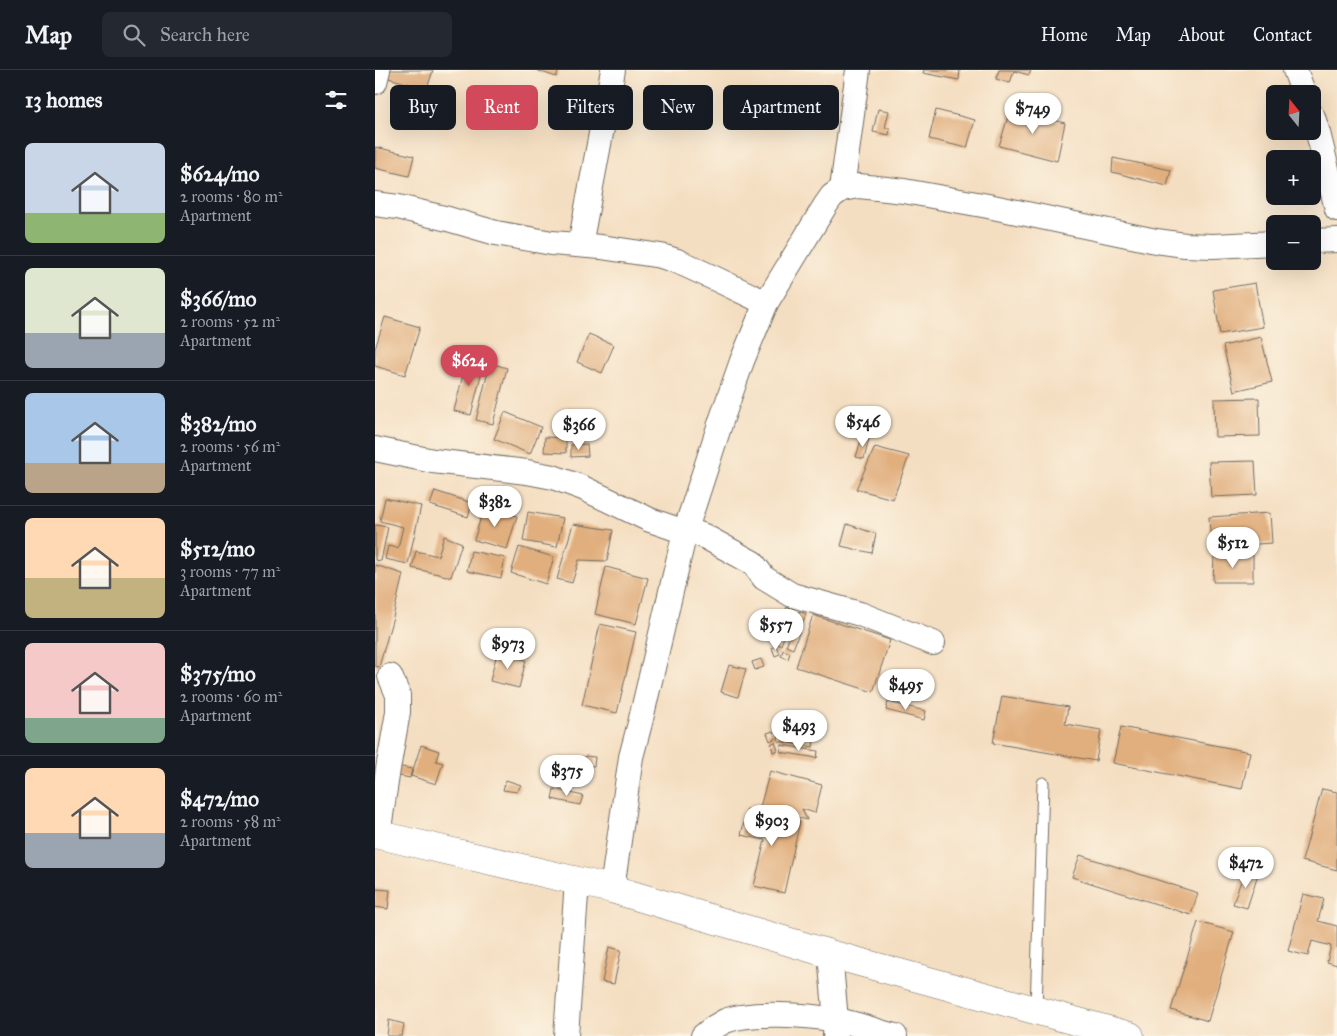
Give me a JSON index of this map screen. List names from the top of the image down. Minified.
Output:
{"north":"top","page":{"header":"Map","search":"Search here","nav":["Home","Map","About","Contact"],"heading":"13 homes","map_buttons":["+","−"],"chip":["Buy","Rent","Filters","New","Apartment"],"price":["$749","$624","$546","$366","$382","$512","$557","$973","$495","$493","$375","$903","$472"],"list":[{"name":"$624/mo","note":"2 rooms · 80 m² · Apartment"},{"name":"$366/mo","note":"2 rooms · 52 m² · Apartment"},{"name":"$382/mo","note":"2 rooms · 56 m² · Apartment"},{"name":"$512/mo","note":"3 rooms · 77 m² · Apartment"},{"name":"$375/mo","note":"2 rooms · 60 m² · Apartment"},{"name":"$472/mo","note":"2 rooms · 58 m² · Apartment"}]}}
